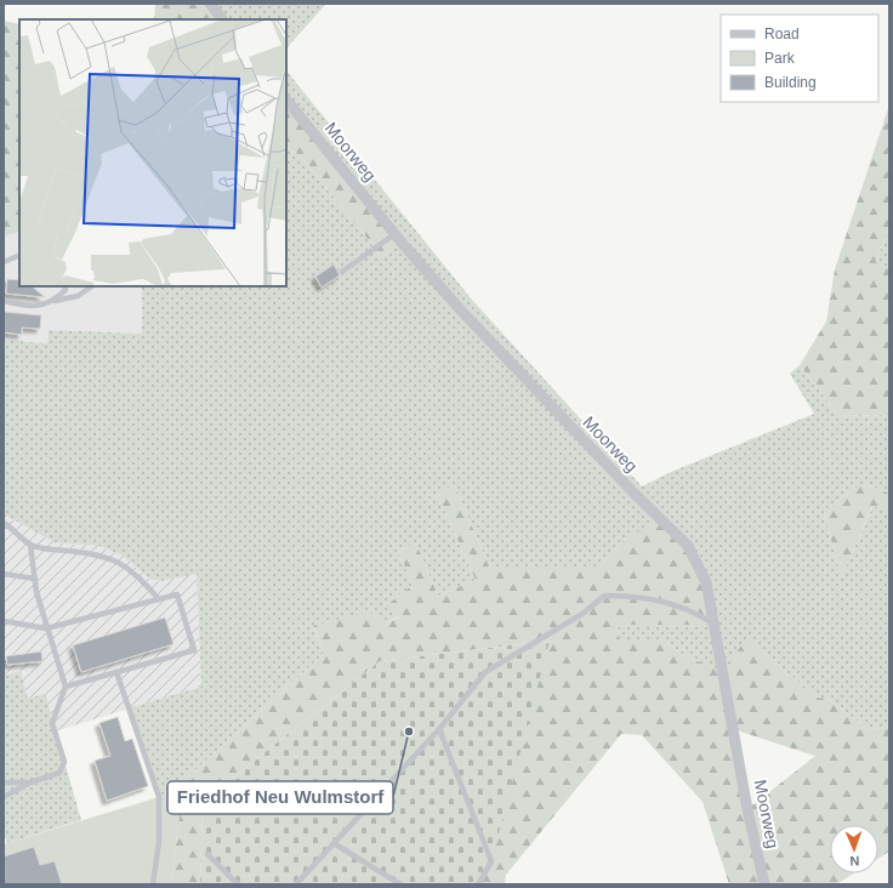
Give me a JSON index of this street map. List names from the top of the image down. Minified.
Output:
{"streets":{"street":["Moorweg"]},"places":["Friedhof Neu Wulmstorf"],"legend":["Road","Park","Building"],"north":"bottom"}
